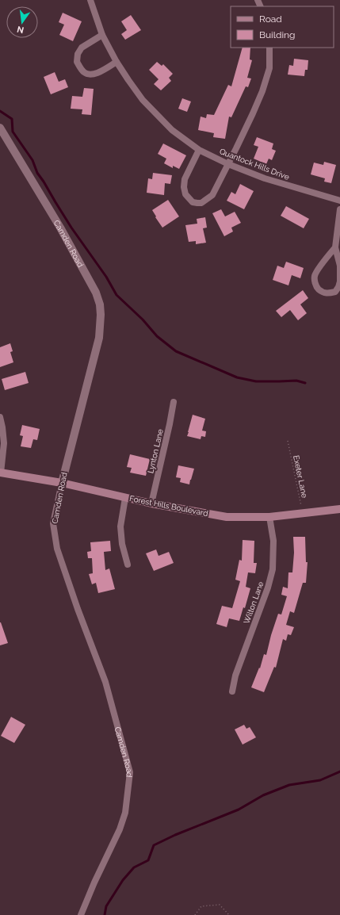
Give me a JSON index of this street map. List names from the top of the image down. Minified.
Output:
{"streets":{"main road":["Forest Hills Boulevard"],"street":["Quantock Hills Drive","Camden Road","Lynton Lane","Wilton Lane"],"path":["Exeter Lane"]},"crossings":[["Camden Road","Forest Hills Boulevard"],["Lynton Lane","Forest Hills Boulevard"],["Exeter Lane","Forest Hills Boulevard"],["Forest Hills Boulevard","Wilton Lane"]],"legend":["Road","Building"],"north":"bottom"}
